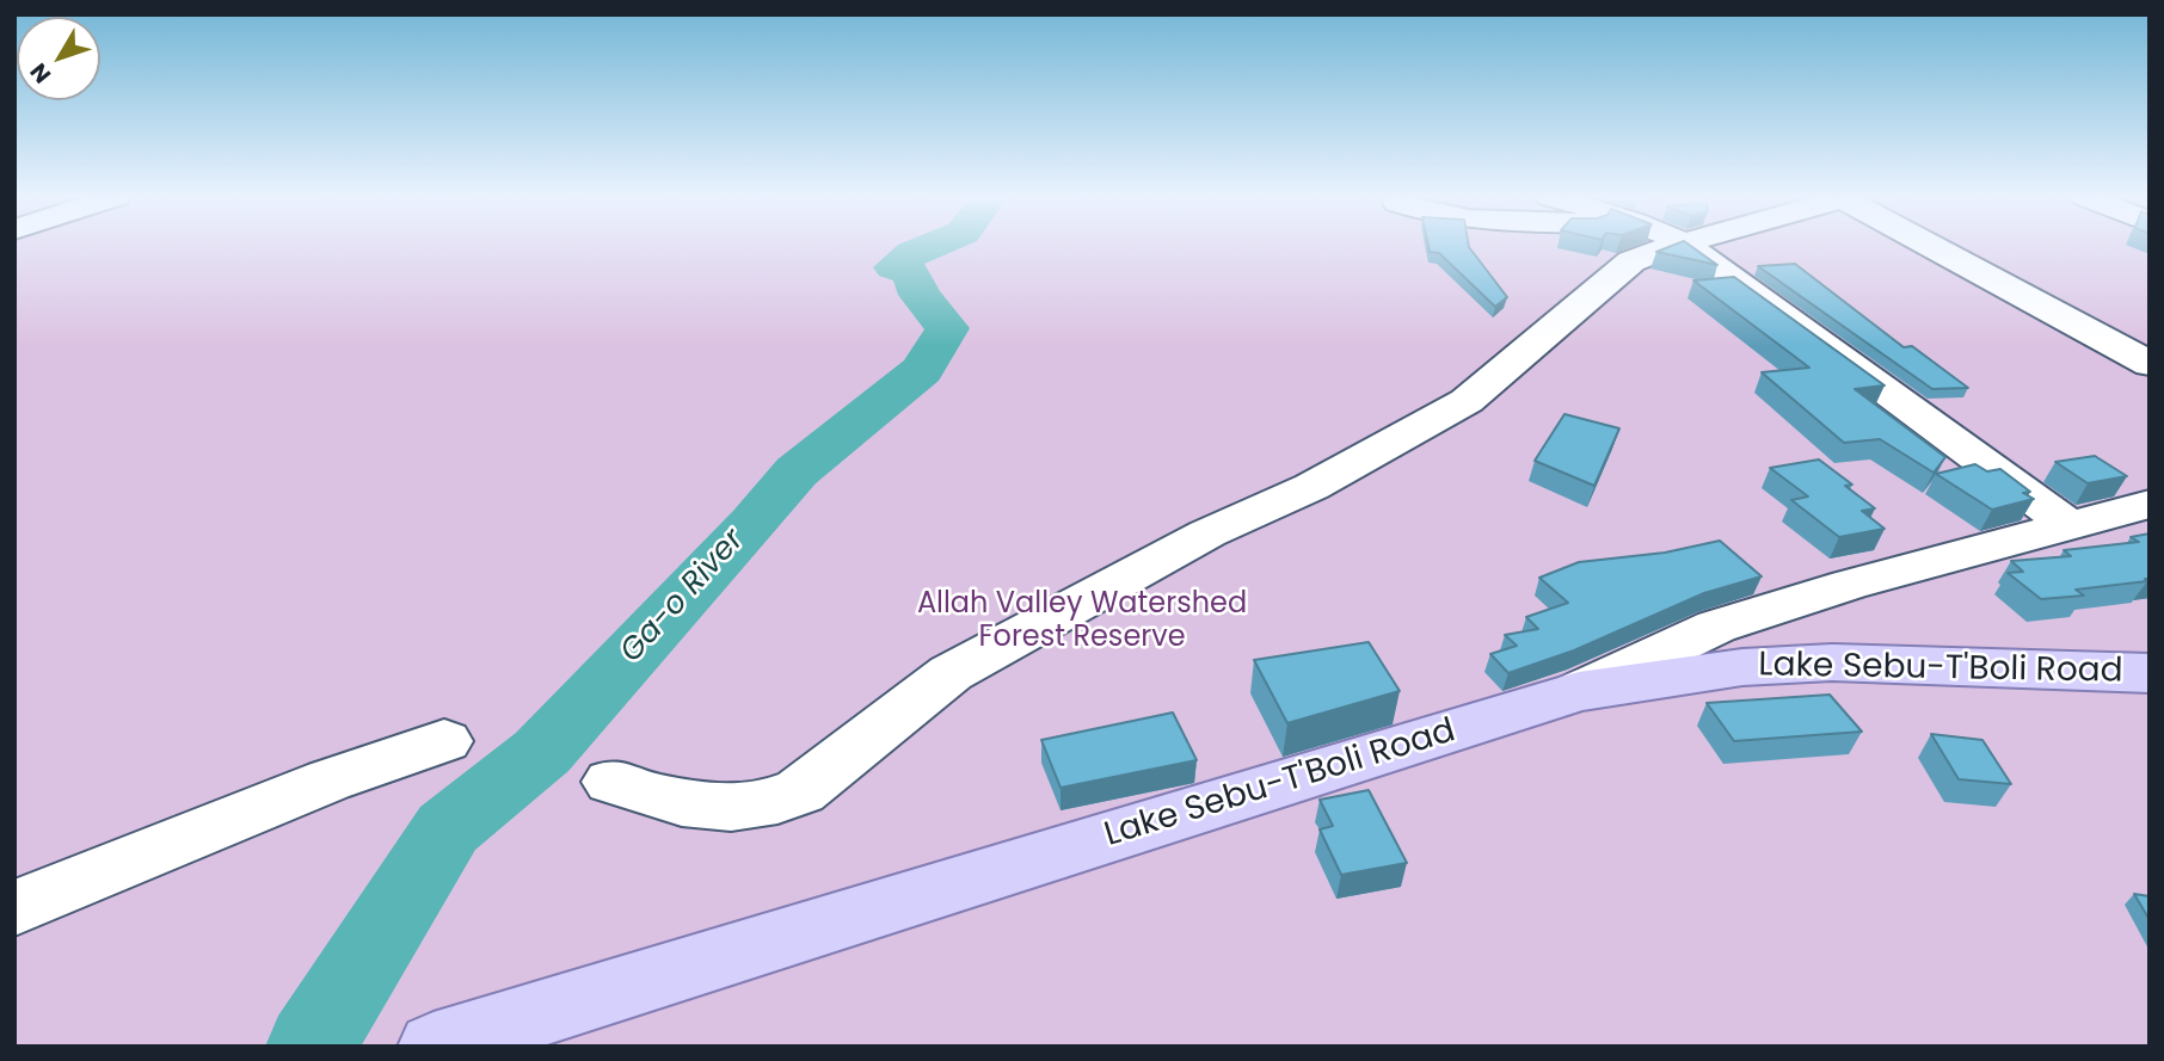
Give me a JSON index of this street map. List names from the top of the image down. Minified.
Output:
{"streets":{"main road":["Lake Sebu-T'Boli Road"]},"water":["Ga-o River"],"parks":["Allah Valley Watershed Forest Reserve"],"north":"bottom left"}
